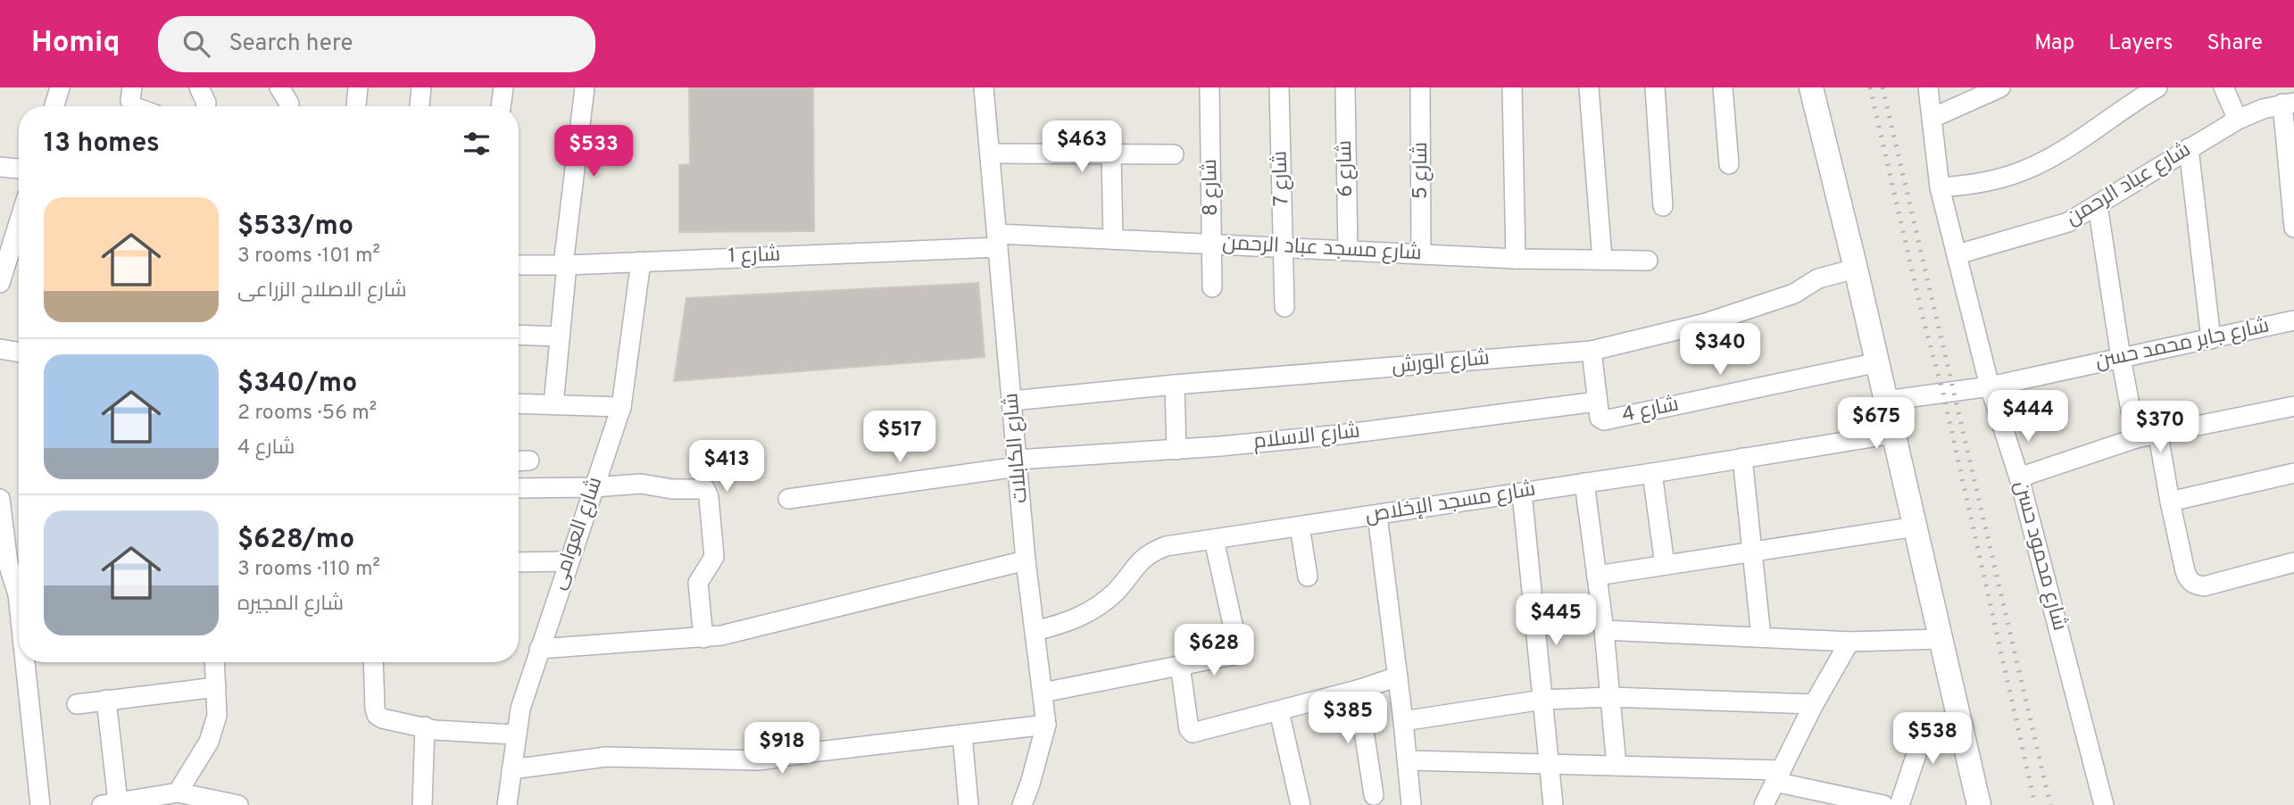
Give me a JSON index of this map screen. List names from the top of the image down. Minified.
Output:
{"streets":{"street":["شارع 6","شارع 5","شارع 7","شارع عباد الرحمن","شارع 8","شارع مسجد عباد الرحمن","شارع 1","شارع جابر محمد حسن","شارع الورش","شارع 4","شارع الاسلام","شارع الكابلات","شارع مسجد الإخلاص","شارع العوامى","شارع محمود حسن"]},"crossings":[["شارع 6","شارع مسجد عباد الرحمن"],["شارع 5","شارع مسجد عباد الرحمن"],["شارع 7","شارع مسجد عباد الرحمن"],["شارع عباد الرحمن","شارع محمود حسن"],["شارع 8","شارع مسجد عباد الرحمن"],["شارع مسجد عباد الرحمن","شارع 1"],["شارع مسجد عباد الرحمن","شارع الكابلات"],["شارع 1","شارع الكابلات"],["شارع 1","شارع العوامى"],["شارع جابر محمد حسن","شارع محمود حسن"],["شارع الورش","شارع 4"],["شارع الورش","شارع الكابلات"],["شارع 4","شارع الاسلام"],["شارع الاسلام","شارع الكابلات"],["شارع الكابلات","شارع مسجد الإخلاص"]],"page":{"header":"Homiq","search":"Search here","nav":["Map","Layers","Share"],"heading":"13 homes","price":["$463","$533","$340","$444","$675","$370","$517","$413","$445","$628","$385","$538","$918"],"list":[{"name":"$533/mo","note":"3 rooms · 101 m² · شارع الاصلاح الزراعى"},{"name":"$340/mo","note":"2 rooms · 56 m² · شارع 4"},{"name":"$628/mo","note":"3 rooms · 110 m² · شارع المجيره"}]}}
